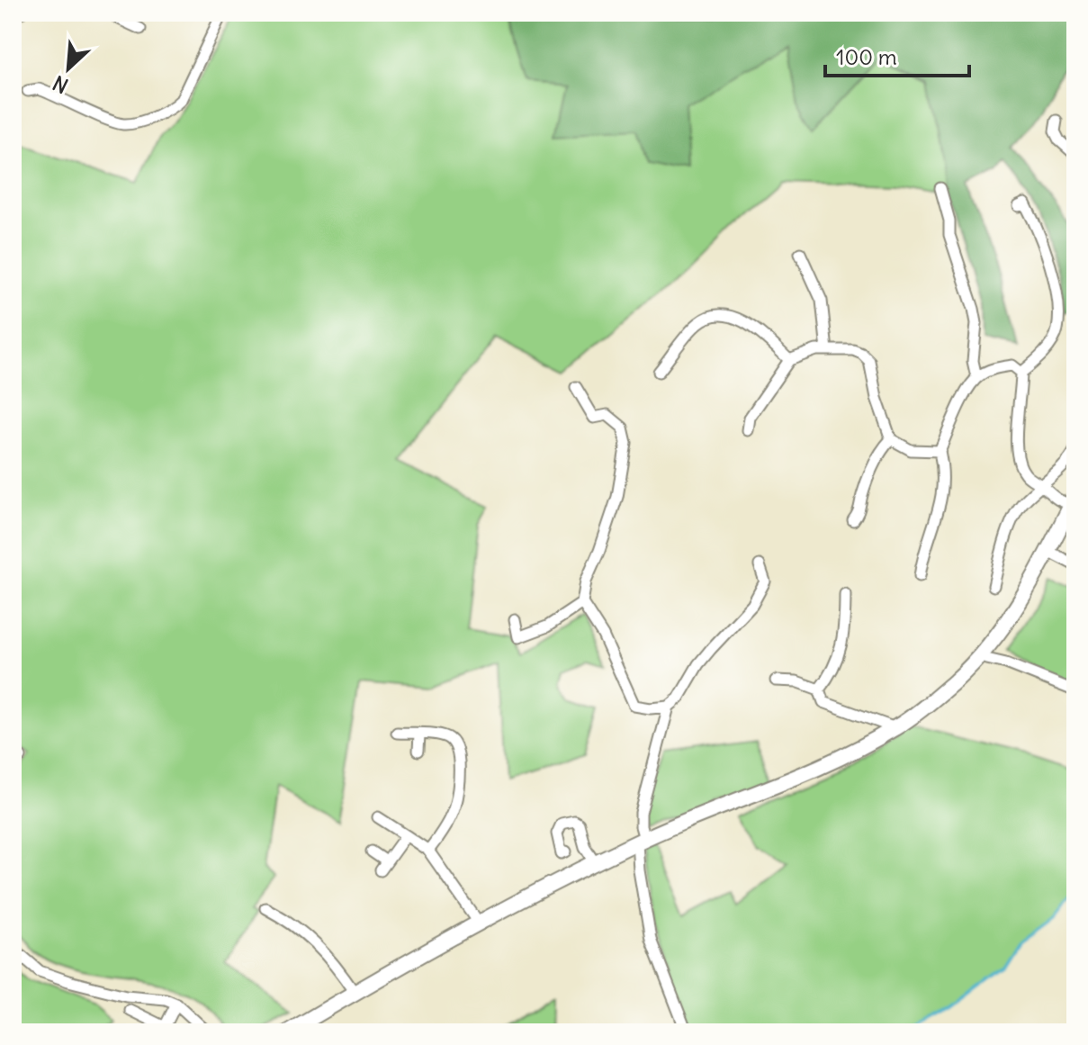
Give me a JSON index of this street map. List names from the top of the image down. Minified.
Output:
{"scale_bar":"100 m","north":"bottom left"}
